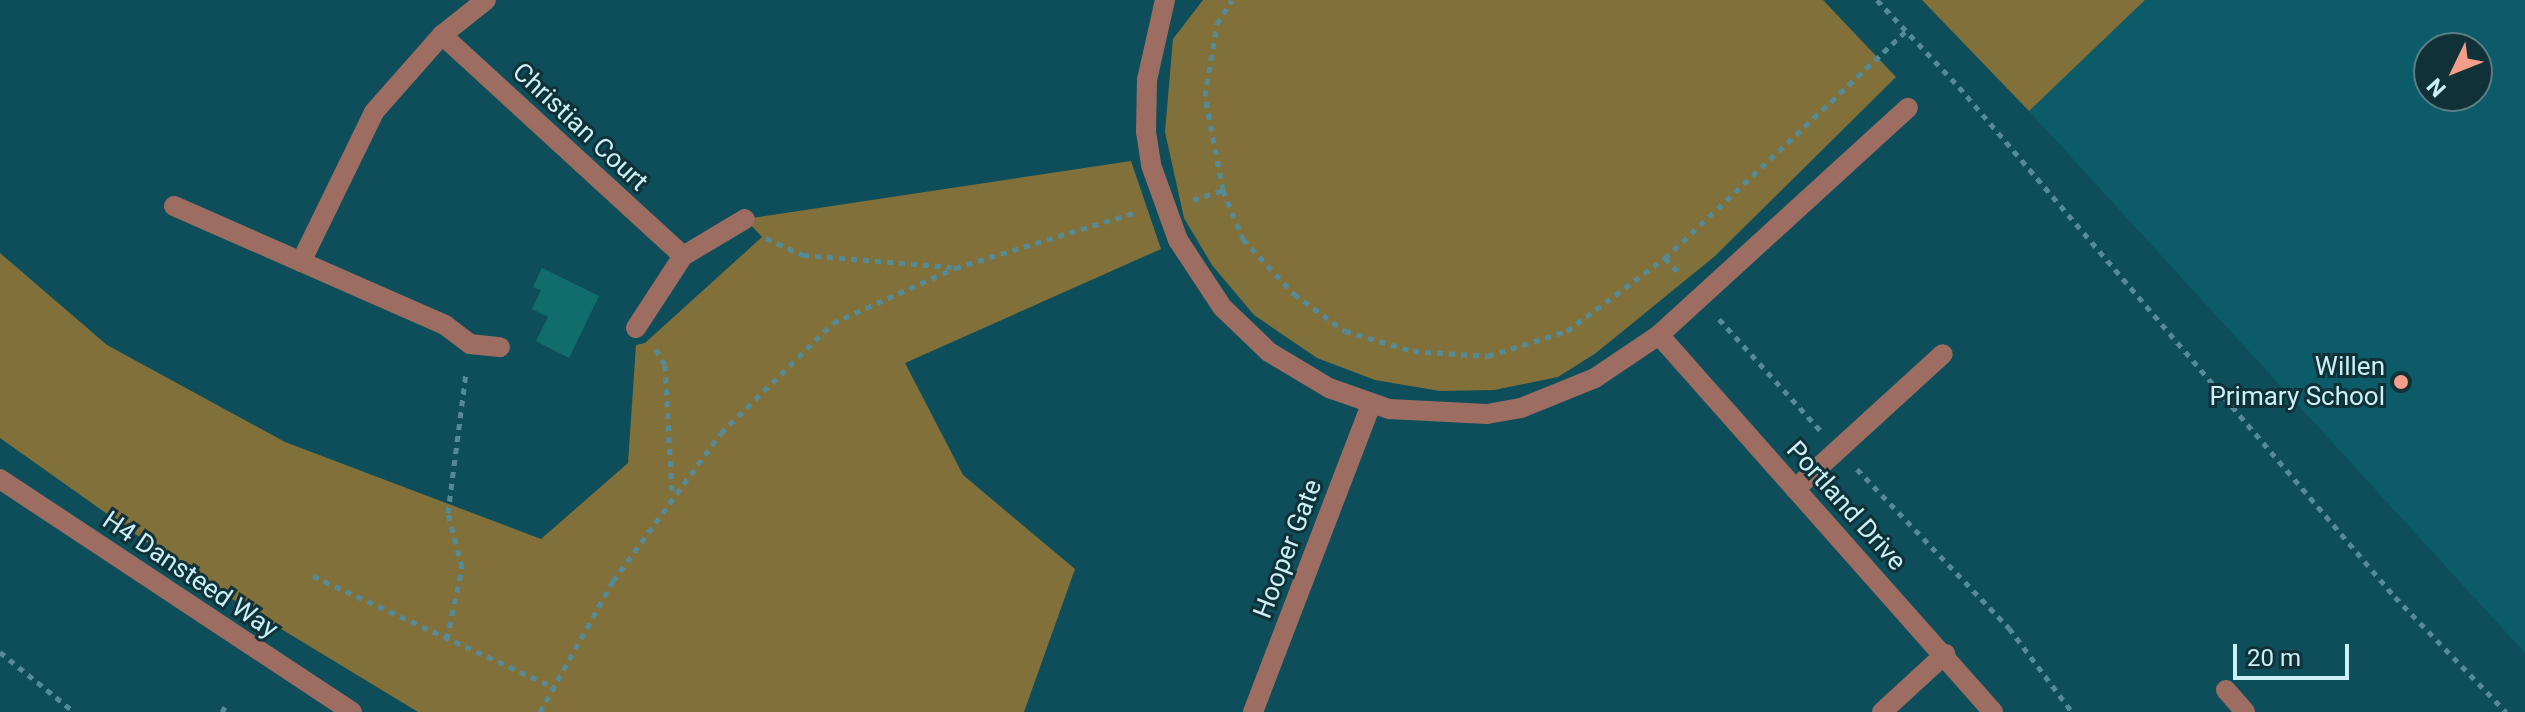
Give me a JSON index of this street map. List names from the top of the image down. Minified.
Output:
{"streets":{"street":["Christian Court","Portland Drive","Hooper Gate","H4 Dansteed Way"]},"places":["Willen Primary School"],"scale_bar":"20 m","north":"bottom left"}
